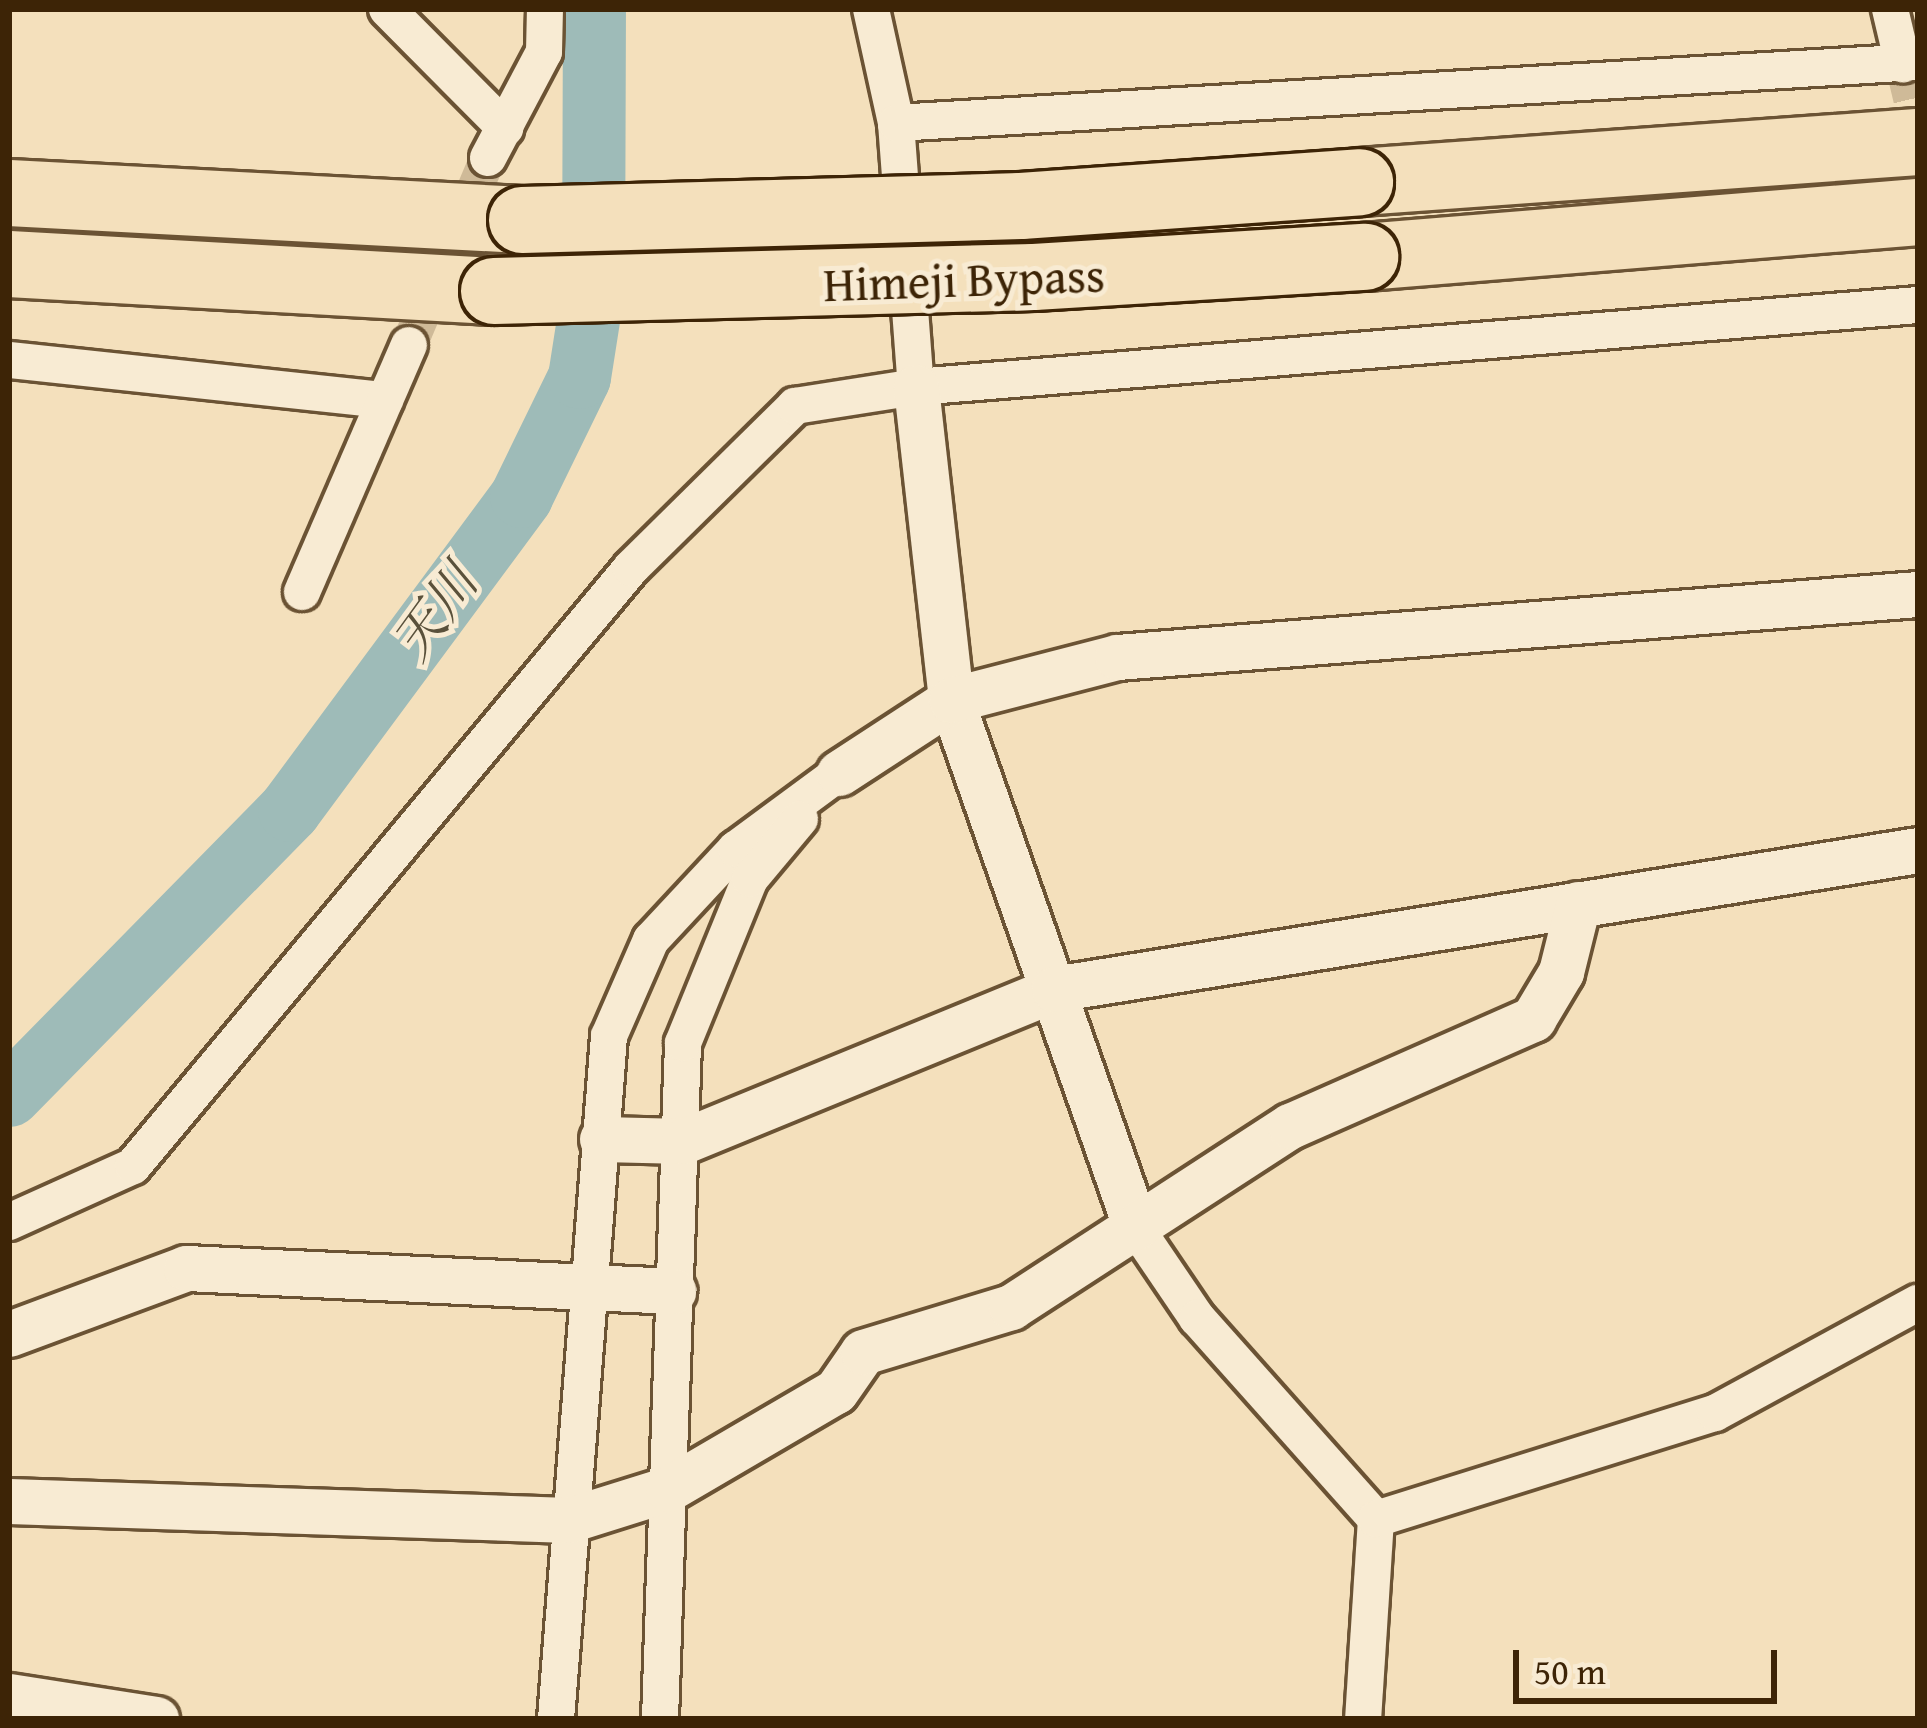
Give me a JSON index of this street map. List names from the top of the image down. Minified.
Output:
{"streets":{"highway":["Himeji Bypass"]},"water":["天川"],"scale_bar":"50 m"}
